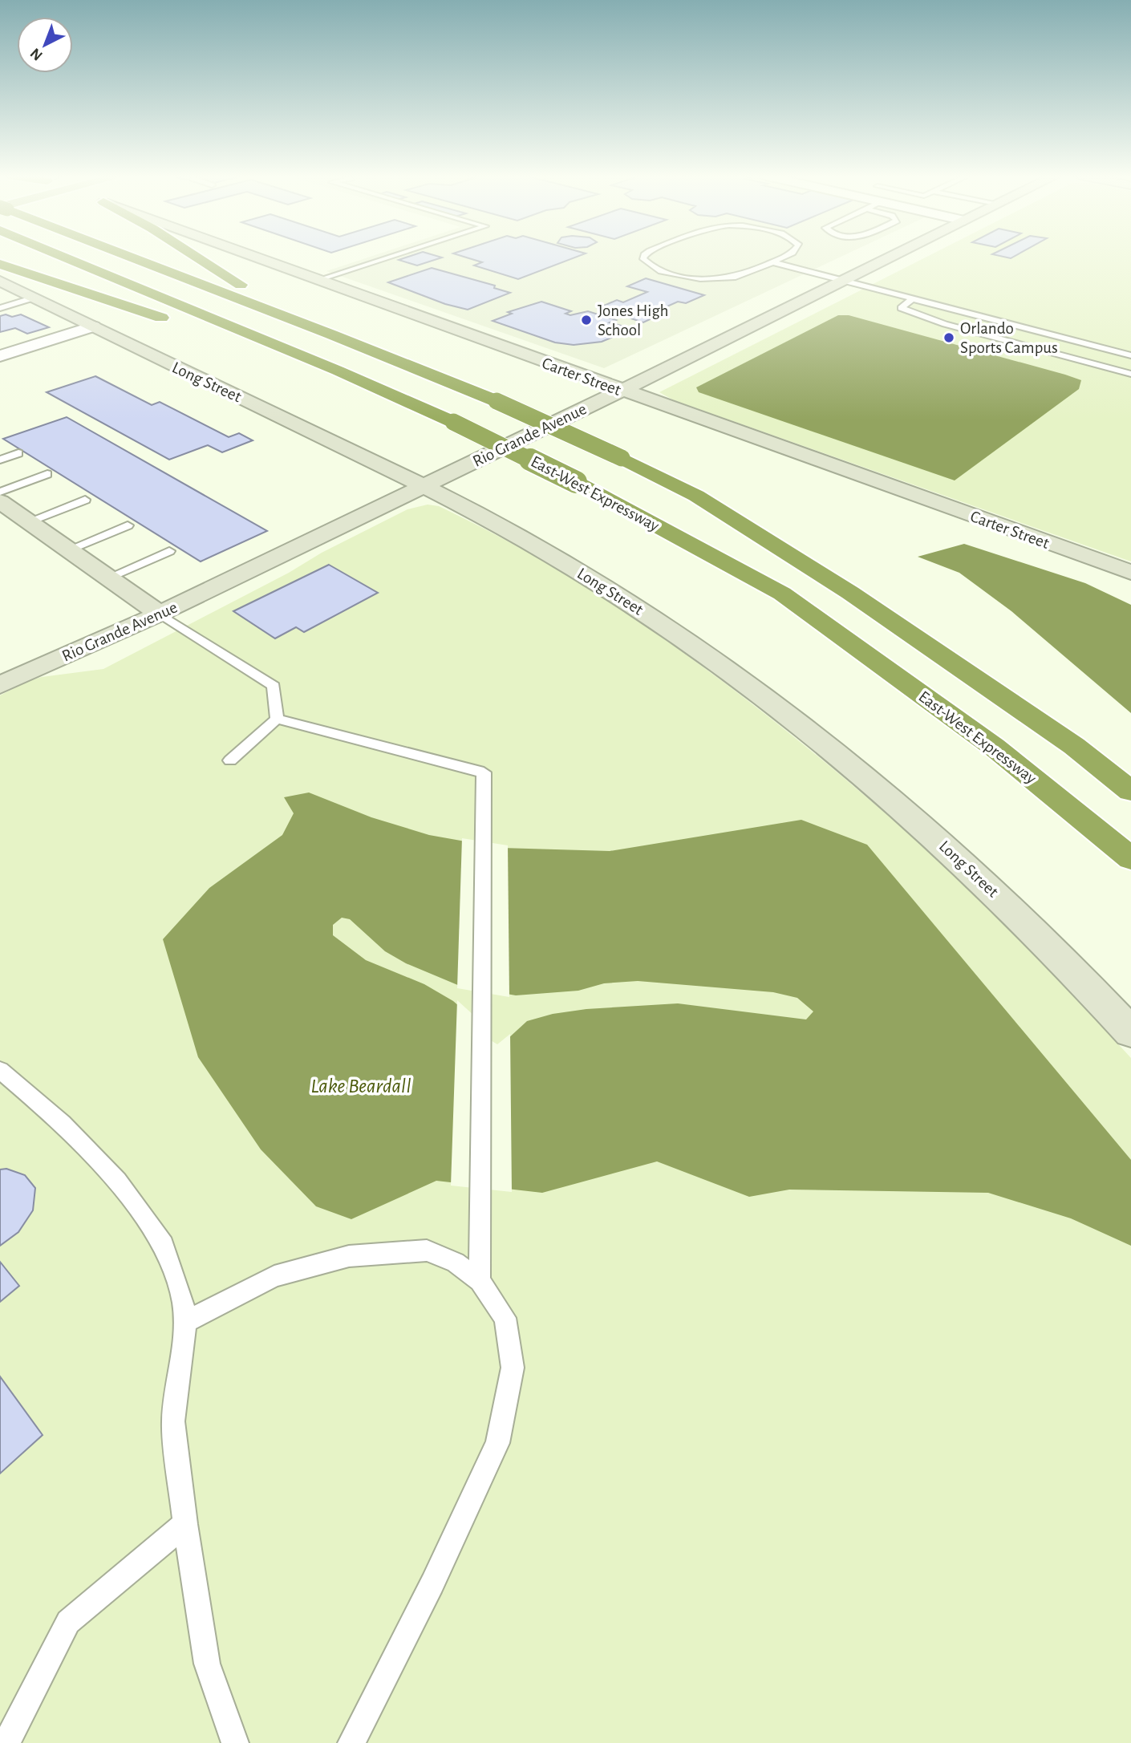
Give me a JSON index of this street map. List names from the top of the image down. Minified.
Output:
{"streets":{"highway":["East-West Expressway"],"street":["Carter Street","Long Street","Rio Grande Avenue"]},"crossings":[["Carter Street","Rio Grande Avenue"],["Long Street","Rio Grande Avenue"]],"water":["Lake Beardall"],"places":["Jones High School","Orlando Sports Campus"],"north":"bottom left"}
